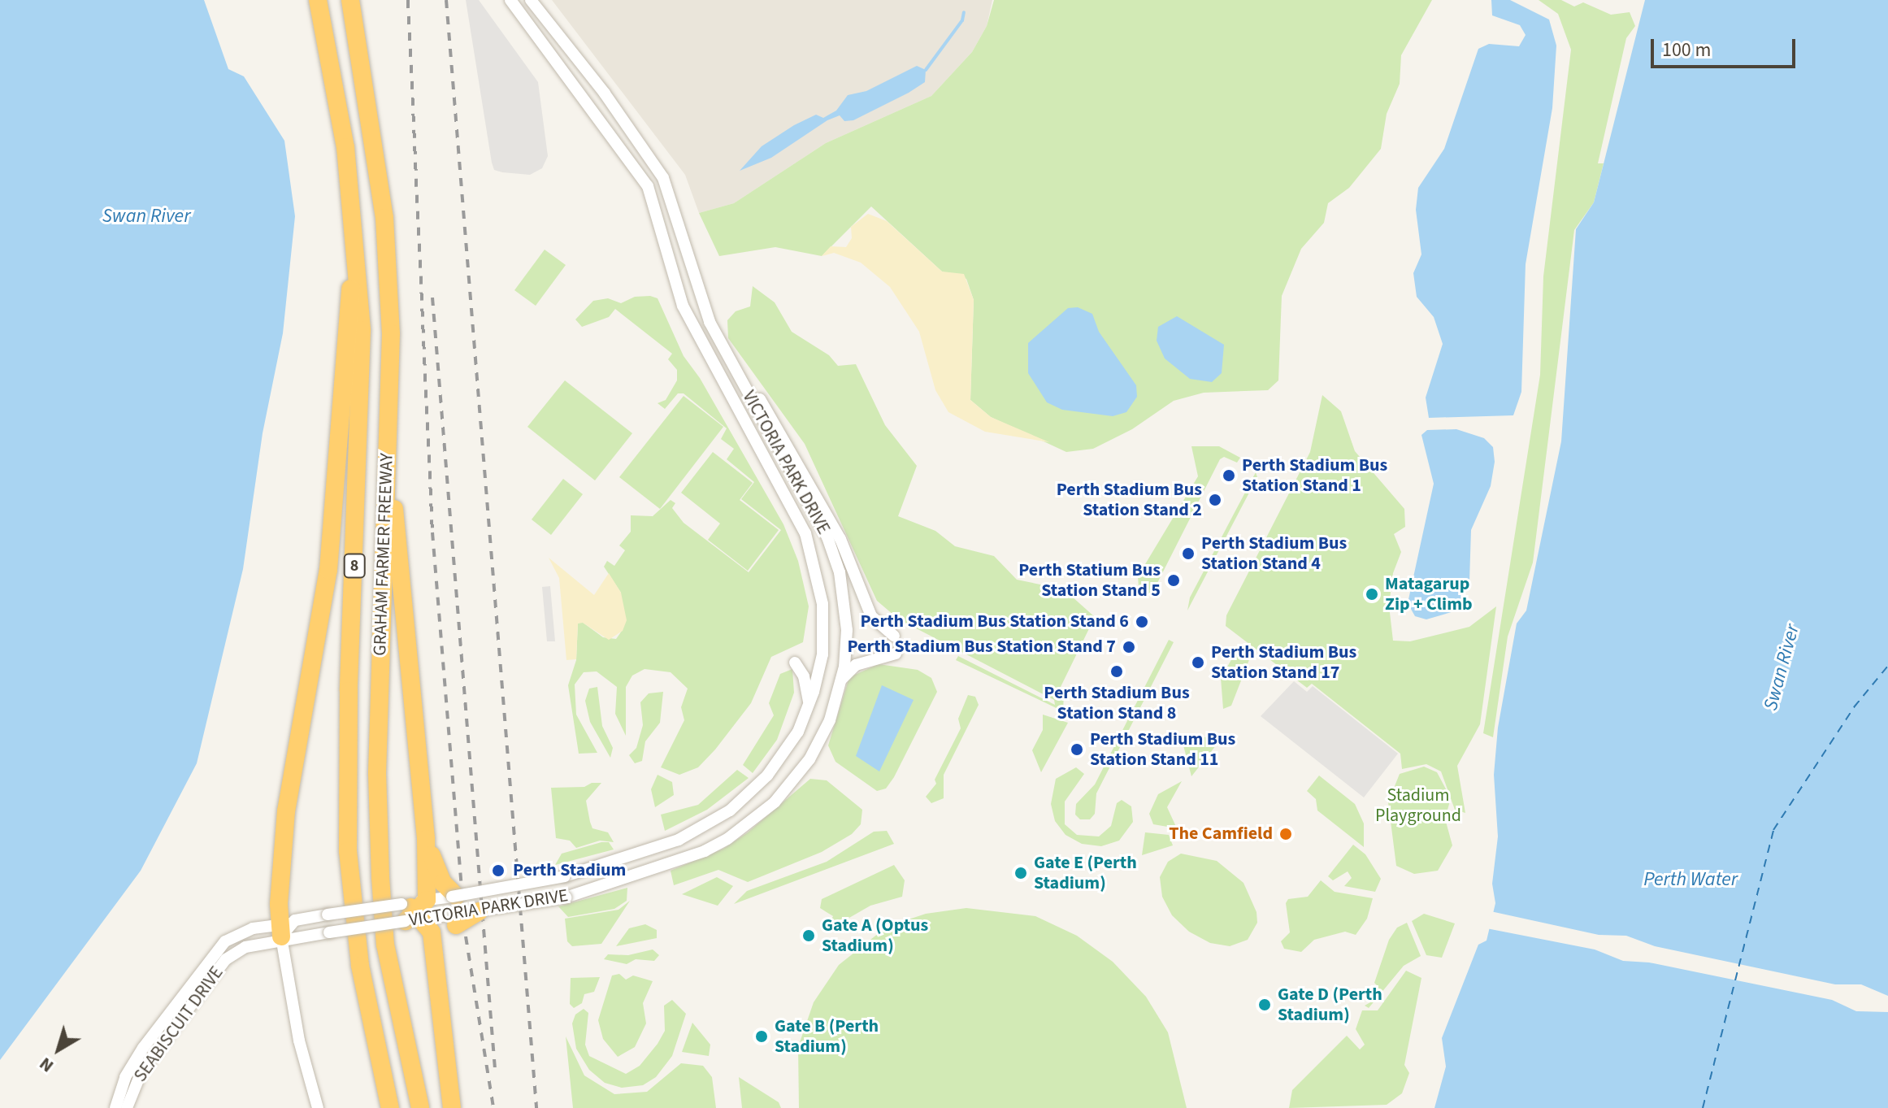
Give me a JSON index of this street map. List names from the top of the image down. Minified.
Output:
{"streets":{"highway":["GRAHAM FARMER FREEWAY","8"],"street":["VICTORIA PARK DRIVE","SEABISCUIT DRIVE"]},"crossings":[["VICTORIA PARK DRIVE","SEABISCUIT DRIVE"]],"water":["Swan River","Perth Water"],"parks":["Stadium Playground"],"places":["Perth Stadium Bus Station Stand 1","Perth Stadium Bus Station Stand 2","Perth Stadium Bus Station Stand 4","Perth Statium Bus Station Stand 5","Matagarup Zip + Climb","Perth Stadium Bus Station Stand 6","Perth Stadium Bus Station Stand 7","Perth Stadium Bus Station Stand 17","Perth Stadium Bus Station Stand 8","Perth Stadium Bus Station Stand 11","The Camfield","Perth Stadium","Gate E (Perth Stadium)","Gate A (Optus Stadium)","Gate D (Perth Stadium)","Gate B (Perth Stadium)"],"scale_bar":"100 m","north":"bottom left"}
